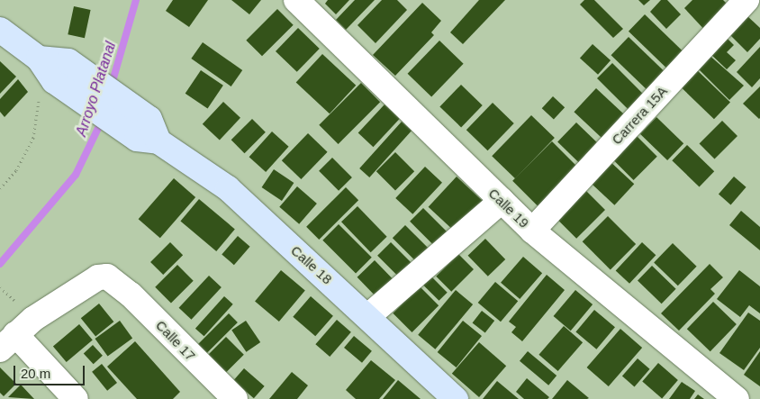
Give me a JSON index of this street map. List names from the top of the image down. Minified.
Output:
{"streets":{"main road":["Calle 18"],"street":["Carrera 15A","Calle 19","Calle 17"]},"crossings":[["Carrera 15A","Calle 19"]],"water":["Arroyo Platanal"],"scale_bar":"20 m"}
